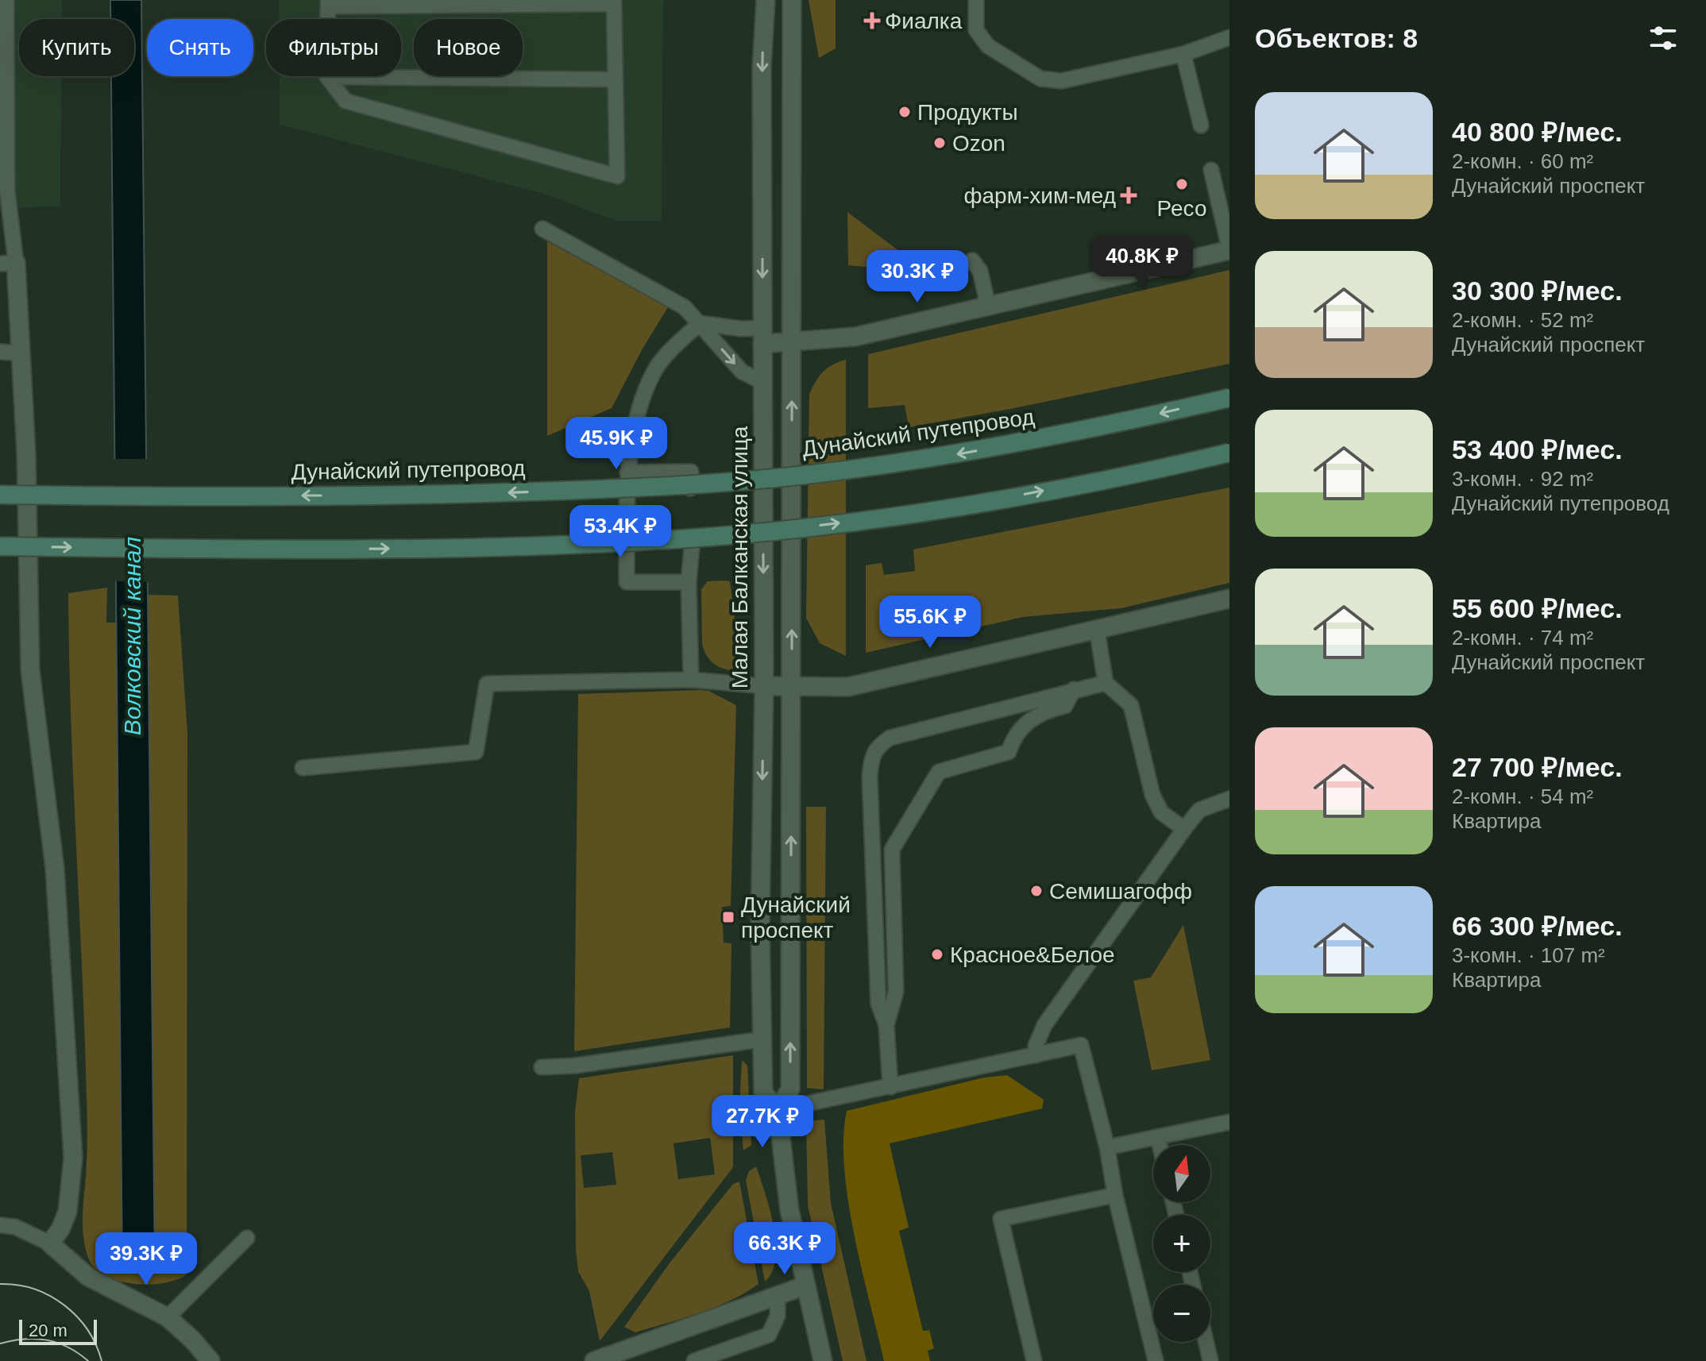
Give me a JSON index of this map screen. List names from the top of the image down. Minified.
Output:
{"streets":{"main road":["Дунайский путепровод"],"street":["Малая Балканская улица"]},"water":["Волковский канал"],"places":{"health":["Фиалка","фарм-хим-мед"],"other":["Продукты","Ozon","Ресо","Семишагофф","Красное&Белое"],"transit":["Дунайский проспект"]},"scale_bar":"20 m","north":"top","page":{"heading":"Объектов: 8","chip":["Купить","Снять","Фильтры","Новое"],"list":[{"name":"40 800 ₽/мес.","note":"2-комн. · 60 m² · Дунайский проспект"},{"name":"30 300 ₽/мес.","note":"2-комн. · 52 m² · Дунайский проспект"},{"name":"53 400 ₽/мес.","note":"3-комн. · 92 m² · Дунайский путепровод"},{"name":"55 600 ₽/мес.","note":"2-комн. · 74 m² · Дунайский проспект"},{"name":"27 700 ₽/мес.","note":"2-комн. · 54 m² · Квартира"},{"name":"66 300 ₽/мес.","note":"3-комн. · 107 m² · Квартира"}],"price":["40.8K ₽","30.3K ₽","45.9K ₽","53.4K ₽","55.6K ₽","27.7K ₽","66.3K ₽","39.3K ₽"],"map_buttons":["+","−"],"scale":"20 m"}}
